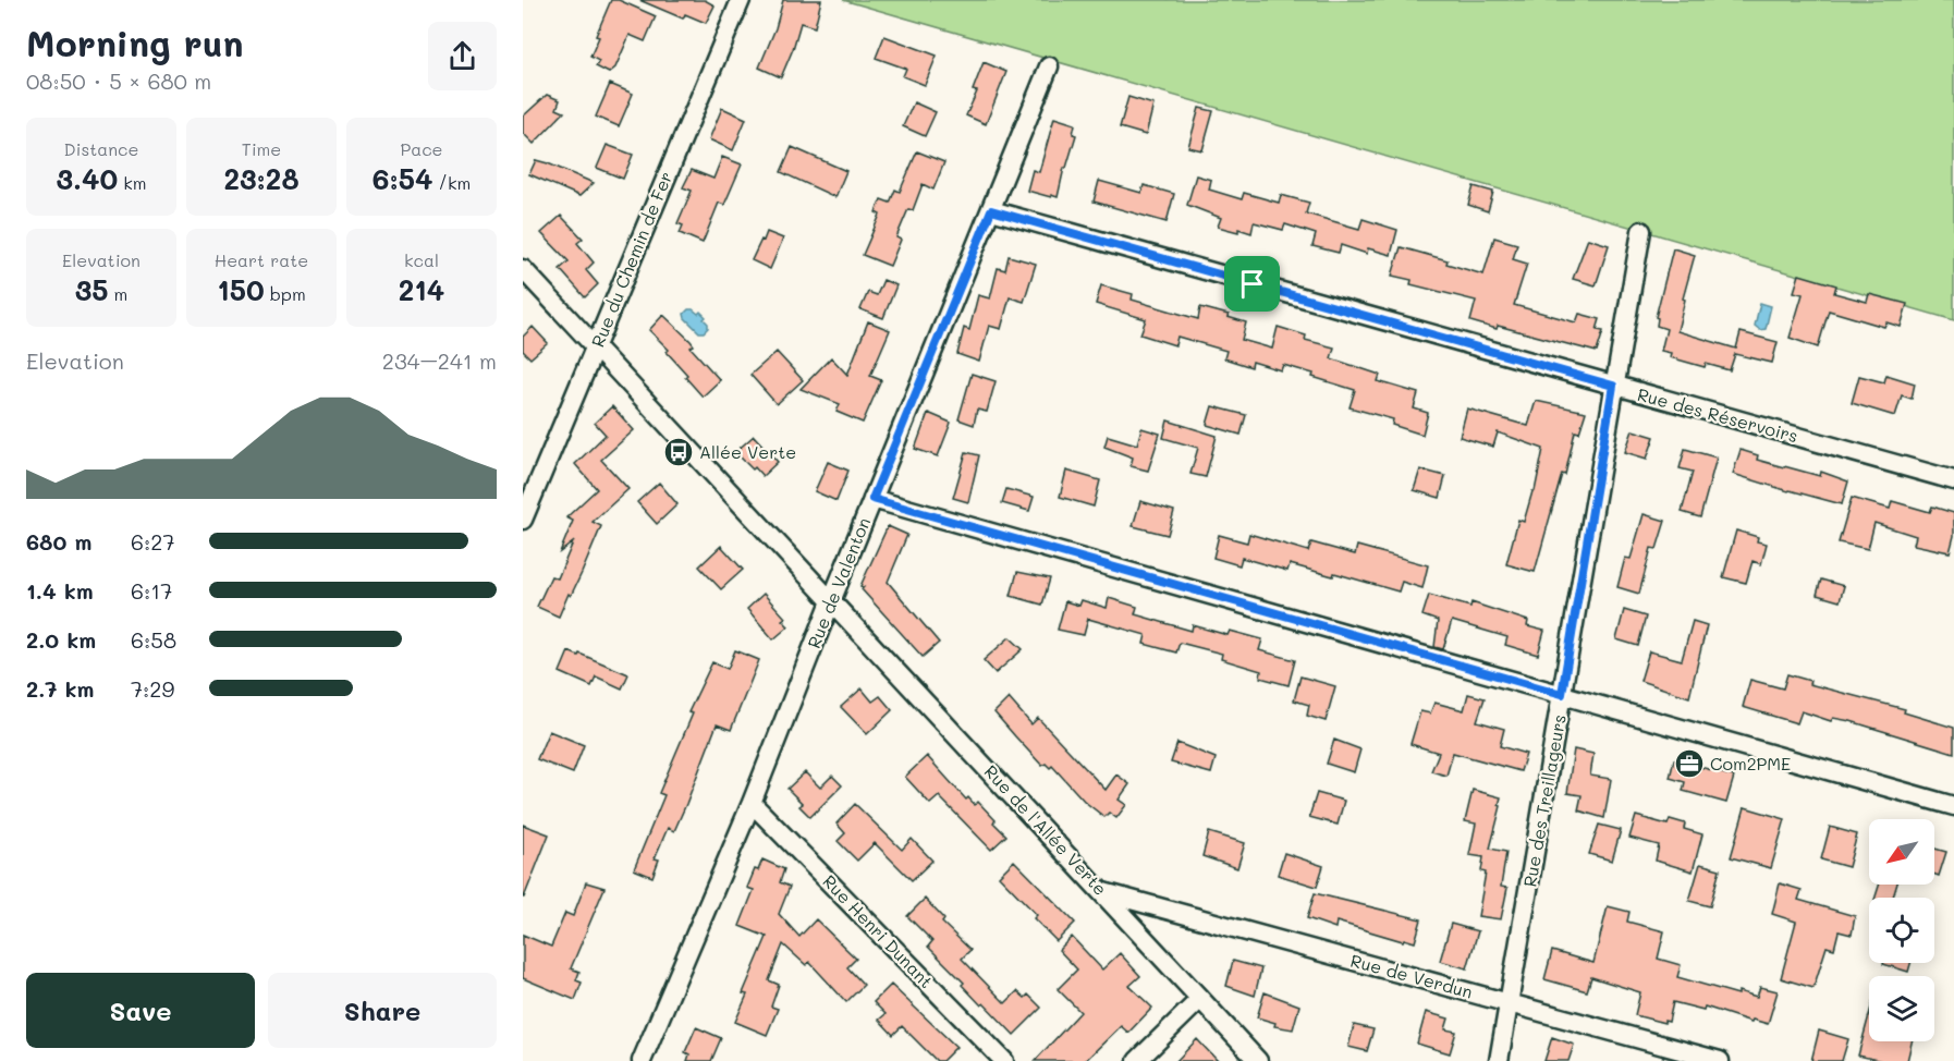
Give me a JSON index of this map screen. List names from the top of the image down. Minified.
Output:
{"streets":{"street":["Rue du Chemin de Fer","Rue des Réservoirs","Rue de Valenton","Rue des Treillageurs","Rue de l'Allée Verte","Rue Henri Dunant","Rue de Verdun"]},"crossings":[["Rue des Réservoirs","Rue de Valenton"],["Rue des Réservoirs","Rue des Treillageurs"],["Rue de Valenton","Rue de l'Allée Verte"],["Rue de Valenton","Rue Henri Dunant"],["Rue des Treillageurs","Rue de Verdun"],["Rue de l'Allée Verte","Rue de Verdun"]],"places":{"bus stop":["Allée Verte"],"office":["Com2PME"]},"north":"bottom left","page":{"heading":["Morning run","08:50 · 5 × 680 m"],"stats":[["Distance","3.40 km"],["Time","23:28"],["Pace","6:54 /km"],["Elevation","35 m"],["Heart rate","150 bpm"],["kcal","214"]],"chart":["Elevation","234–241 m"],"list":[{"name":"680 m","note":"6:27"},{"name":"1.4 km","note":"6:17"},{"name":"2.0 km","note":"6:58"},{"name":"2.7 km","note":"7:29"}],"buttons":["Save","Share"]}}
